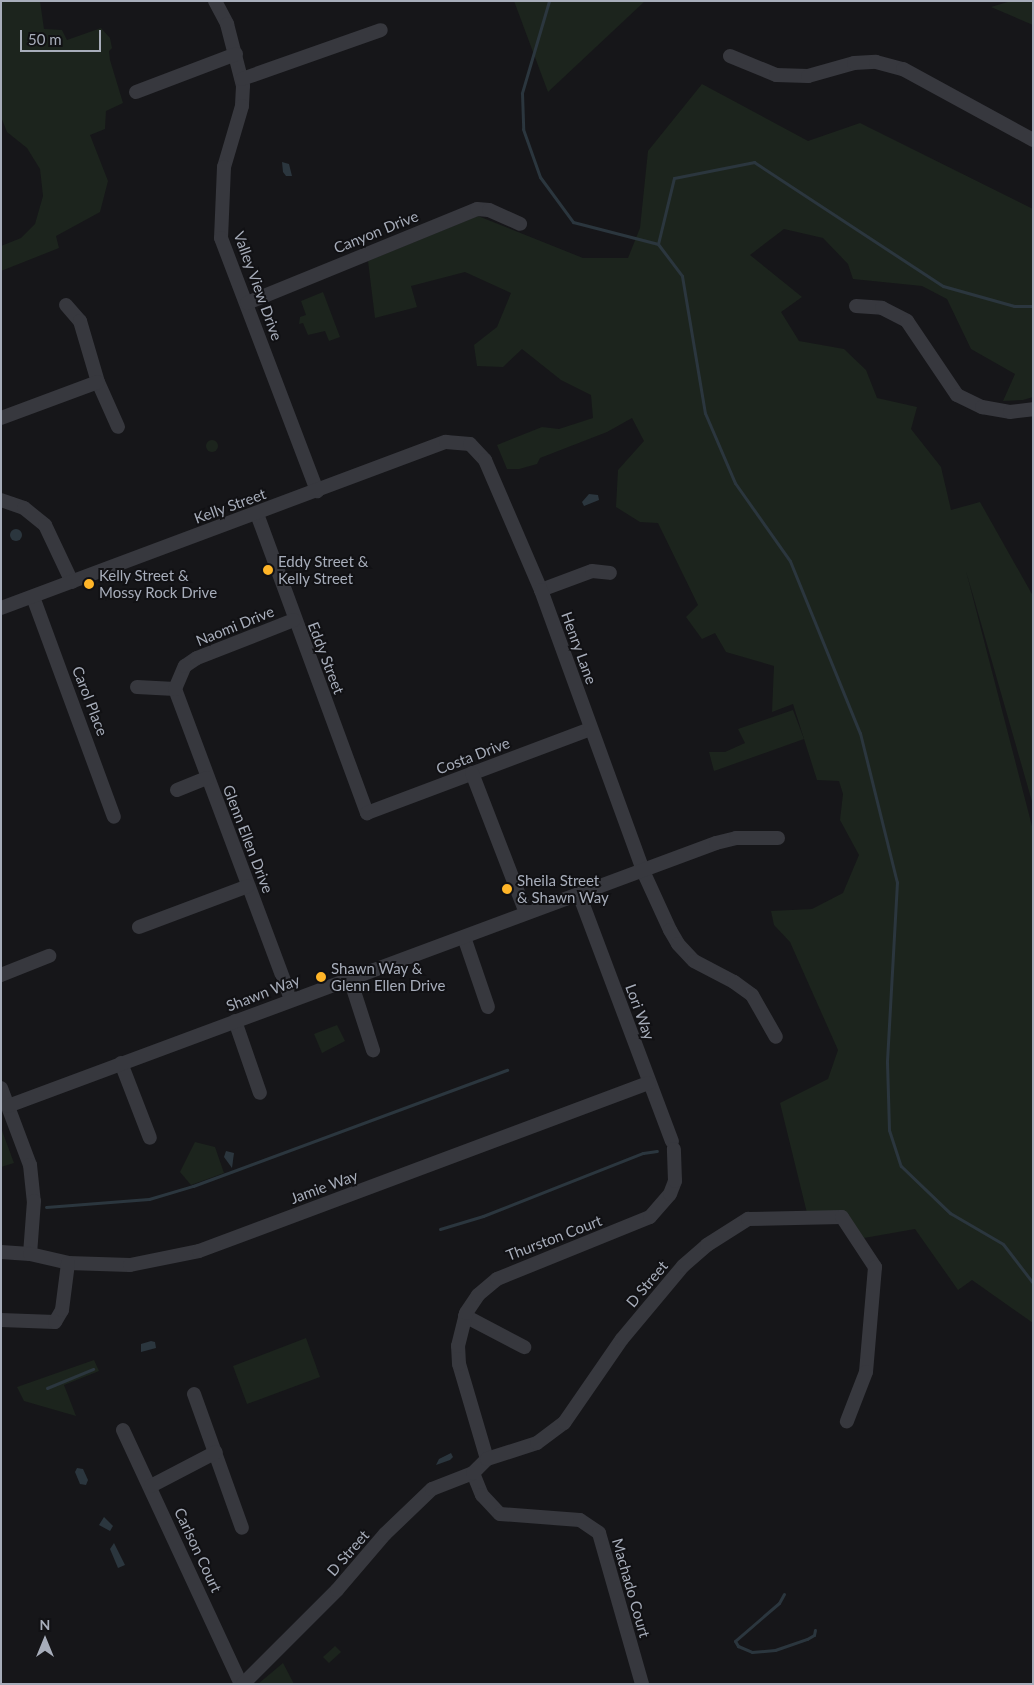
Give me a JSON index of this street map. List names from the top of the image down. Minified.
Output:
{"streets":{"street":["Canyon Drive","Valley View Drive","Kelly Street","Naomi Drive","Henry Lane","Eddy Street","Carol Place","Costa Drive","Glenn Ellen Drive","Shawn Way","Lori Way","Jamie Way","Thurston Court","D Street","Carlson Court","Machado Court"]},"crossings":[["Canyon Drive","Valley View Drive"],["Valley View Drive","Kelly Street"],["Kelly Street","Henry Lane"],["Kelly Street","Eddy Street"],["Kelly Street","Carol Place"],["Naomi Drive","Eddy Street"],["Naomi Drive","Glenn Ellen Drive"],["Henry Lane","Costa Drive"],["Henry Lane","Shawn Way"],["Eddy Street","Costa Drive"],["Glenn Ellen Drive","Shawn Way"],["Shawn Way","Lori Way"],["Lori Way","Jamie Way"],["Lori Way","Thurston Court"],["Thurston Court","D Street"],["D Street","Carlson Court"],["D Street","Machado Court"]],"places":["Eddy Street & Kelly Street","Kelly Street & Mossy Rock Drive","Sheila Street & Shawn Way","Shawn Way & Glenn Ellen Drive"],"scale_bar":"50 m","north":"top"}
